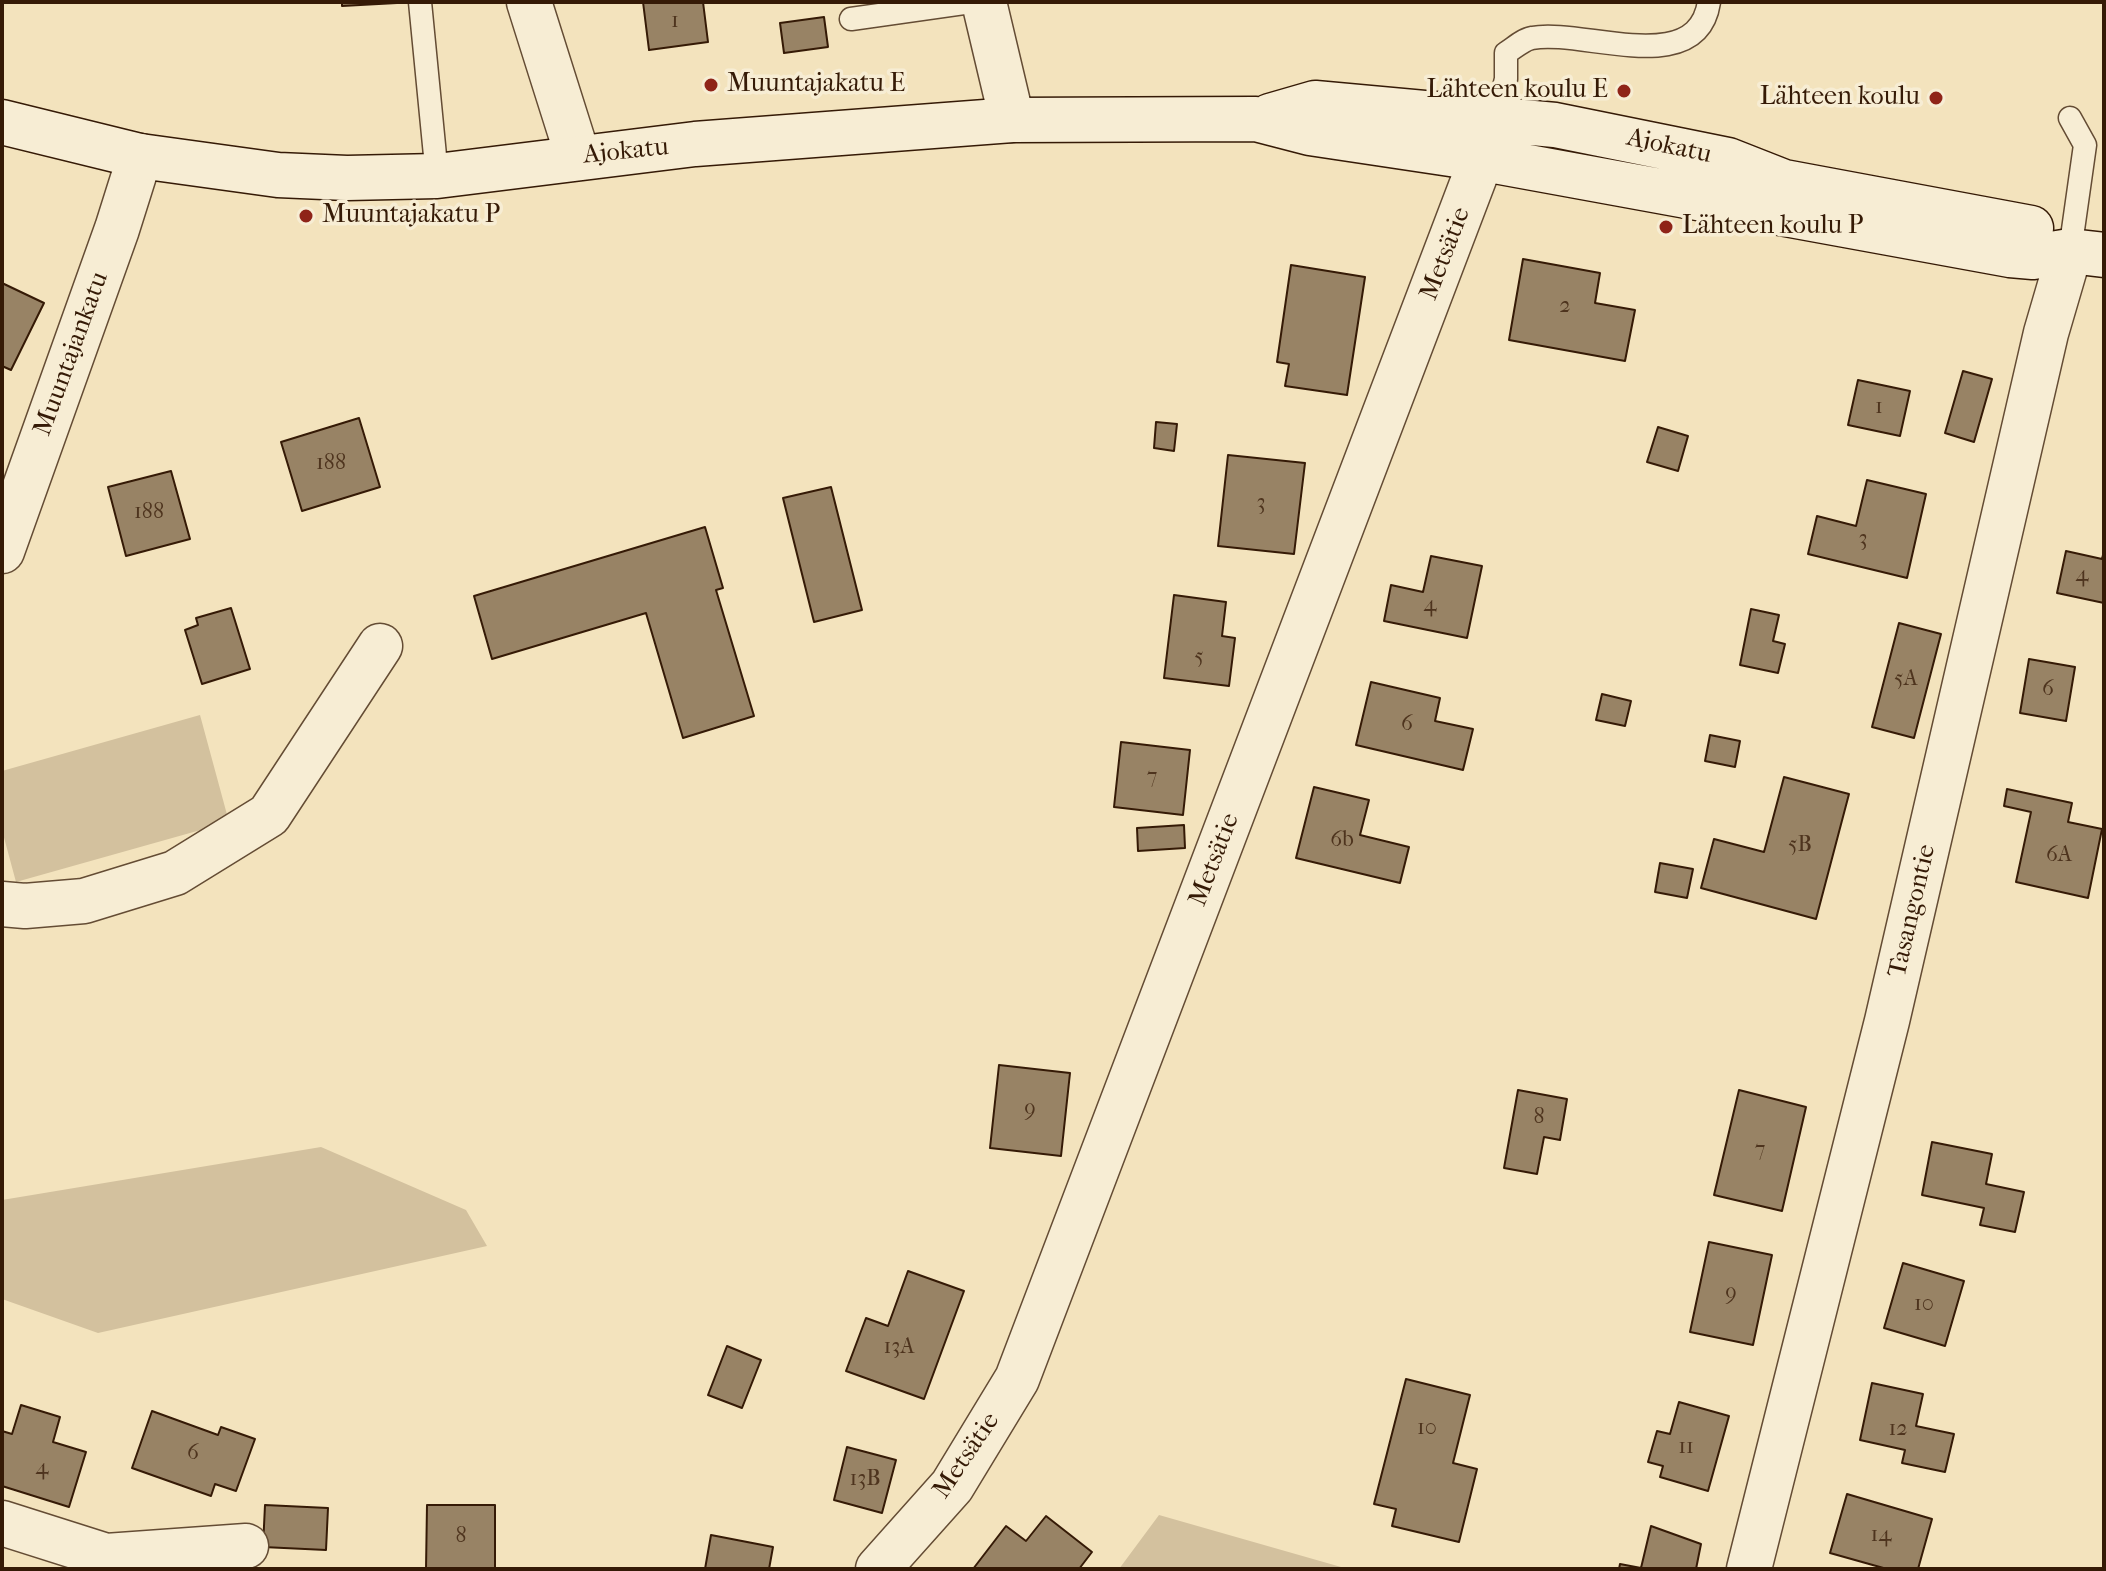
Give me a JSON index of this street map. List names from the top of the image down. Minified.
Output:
{"streets":{"street":["Ajokatu","Metsätie","Muuntajankatu","Tasangontie"]},"crossings":[["Ajokatu","Metsätie"],["Ajokatu","Muuntajankatu"],["Ajokatu","Tasangontie"]],"places":["Muuntajakatu E","Lähteen koulu E","Lähteen koulu","Muuntajakatu P","Lähteen koulu P"],"house_numbers":["1","2","1","188","3","188","3","4","4","5","5A","6","6","7","6b","5B","6A","9","8","7","9","10","13A","10","12","11","6","4","13B","14","8"]}
